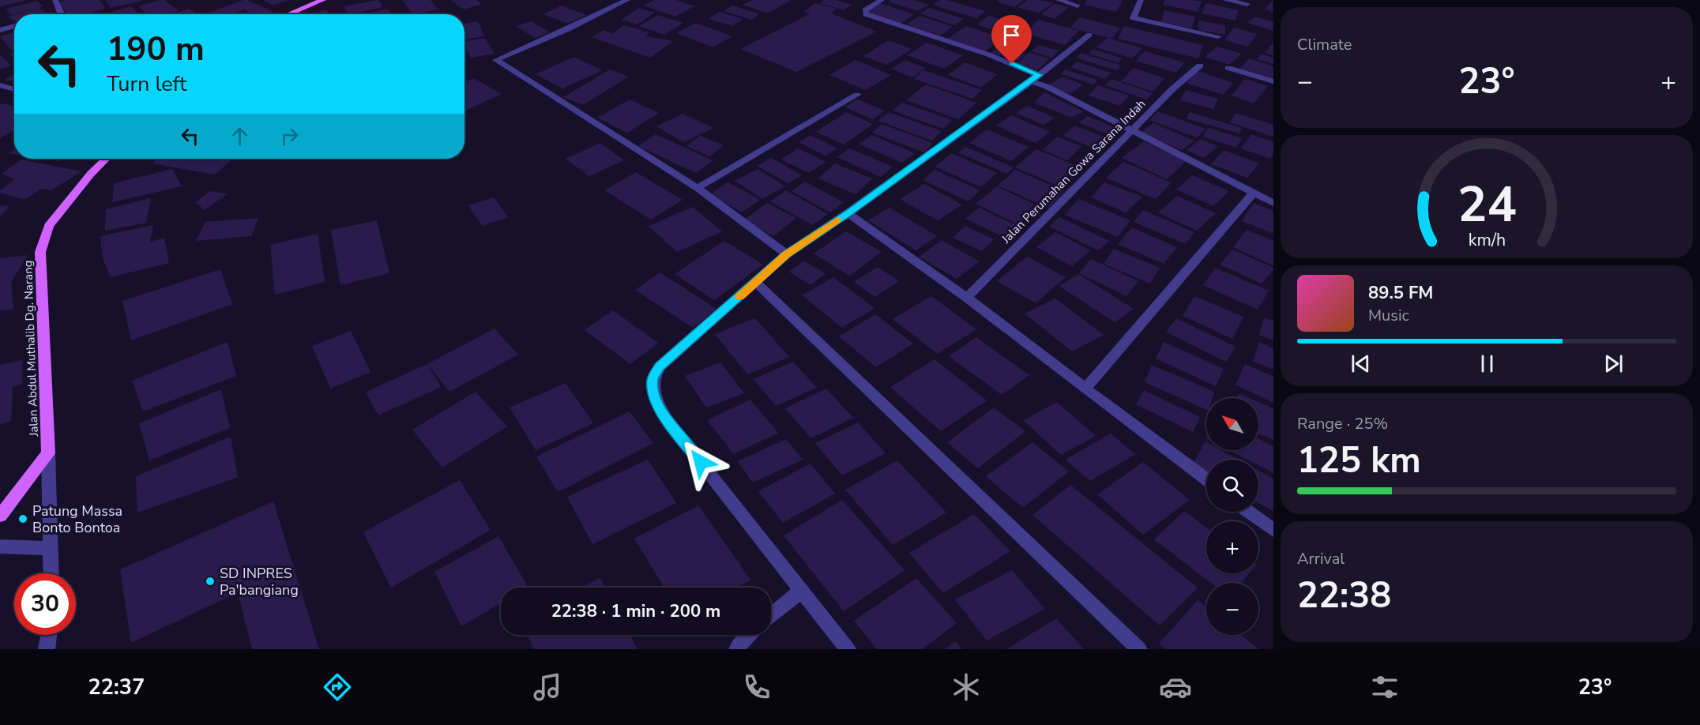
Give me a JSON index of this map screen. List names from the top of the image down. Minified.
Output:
{"streets":{"main road":["Jalan Abdul Muthalib Dg. Narang"],"street":["Jalan Perumahan Gowa Sarana Indah"]},"places":["Patung Massa Bonto Bontoa","SD INPRES Pa'bangiang"],"north":"top left","page":{"tile":["Climate",["Range · 25%","125 km"],["Arrival","22:38"]],"turn":["190 m","Turn left"],"heat":["−","23°","+"],"song":["89.5 FM","Music"],"map_buttons":["+","−"],"limit":"30","trip":"22:38 · 1 min · 200 m","tabs":["22:37","23°"],"gauge":["24","km/h"]}}
